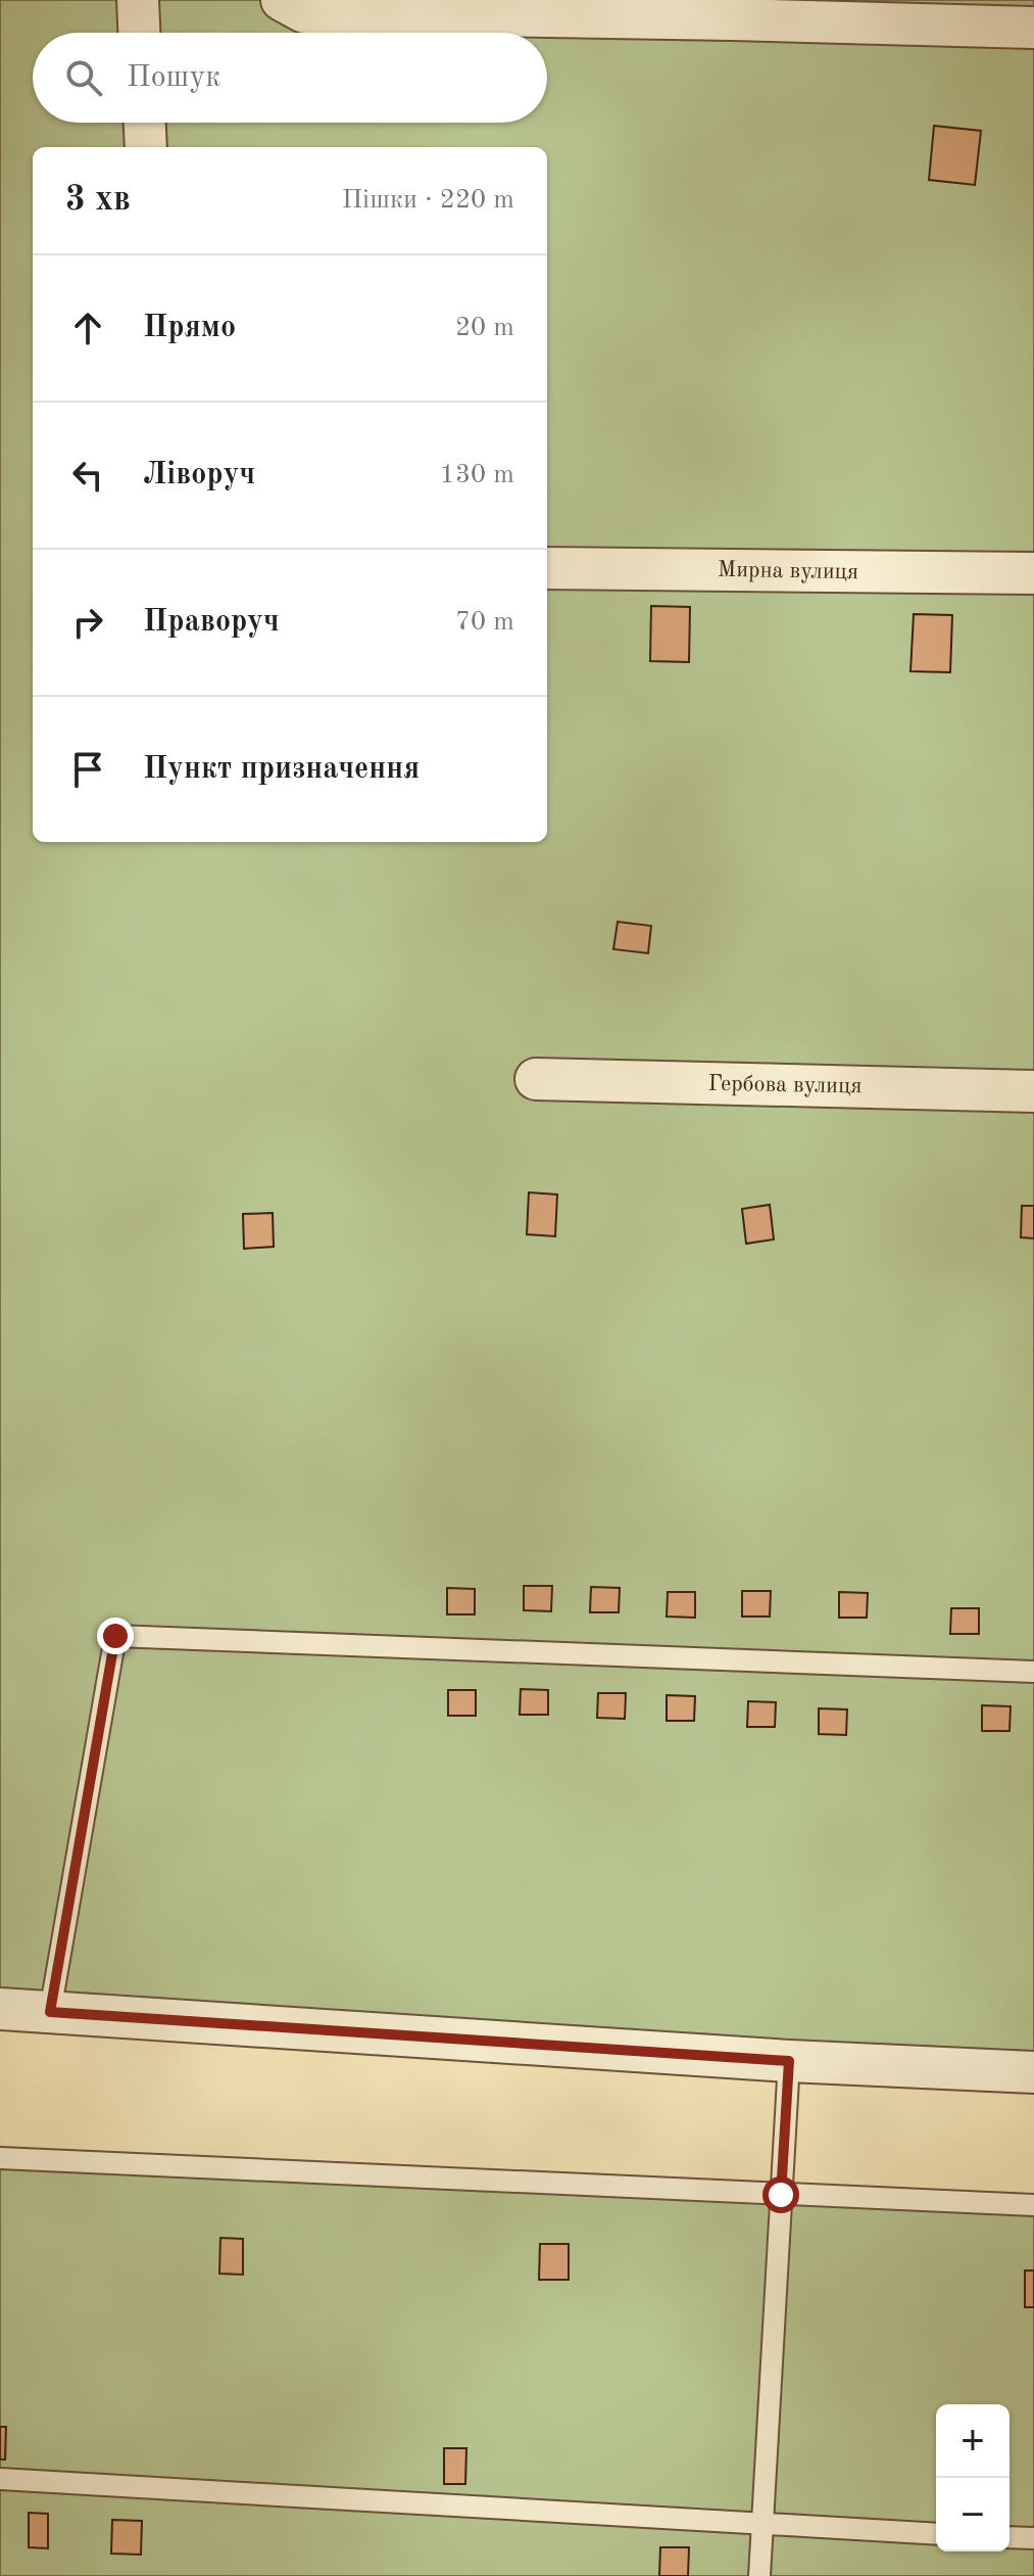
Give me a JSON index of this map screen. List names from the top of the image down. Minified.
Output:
{"streets":{"street":["Мирна вулиця","Гербова вулиця"]},"page":{"search":"Пошук","heading":["3 хв","Пішки · 220 m"],"list":[["Прямо","20 m"],["Ліворуч","130 m"],["Праворуч","70 m"],"Пункт призначення"],"map_buttons":["+","−"]}}
